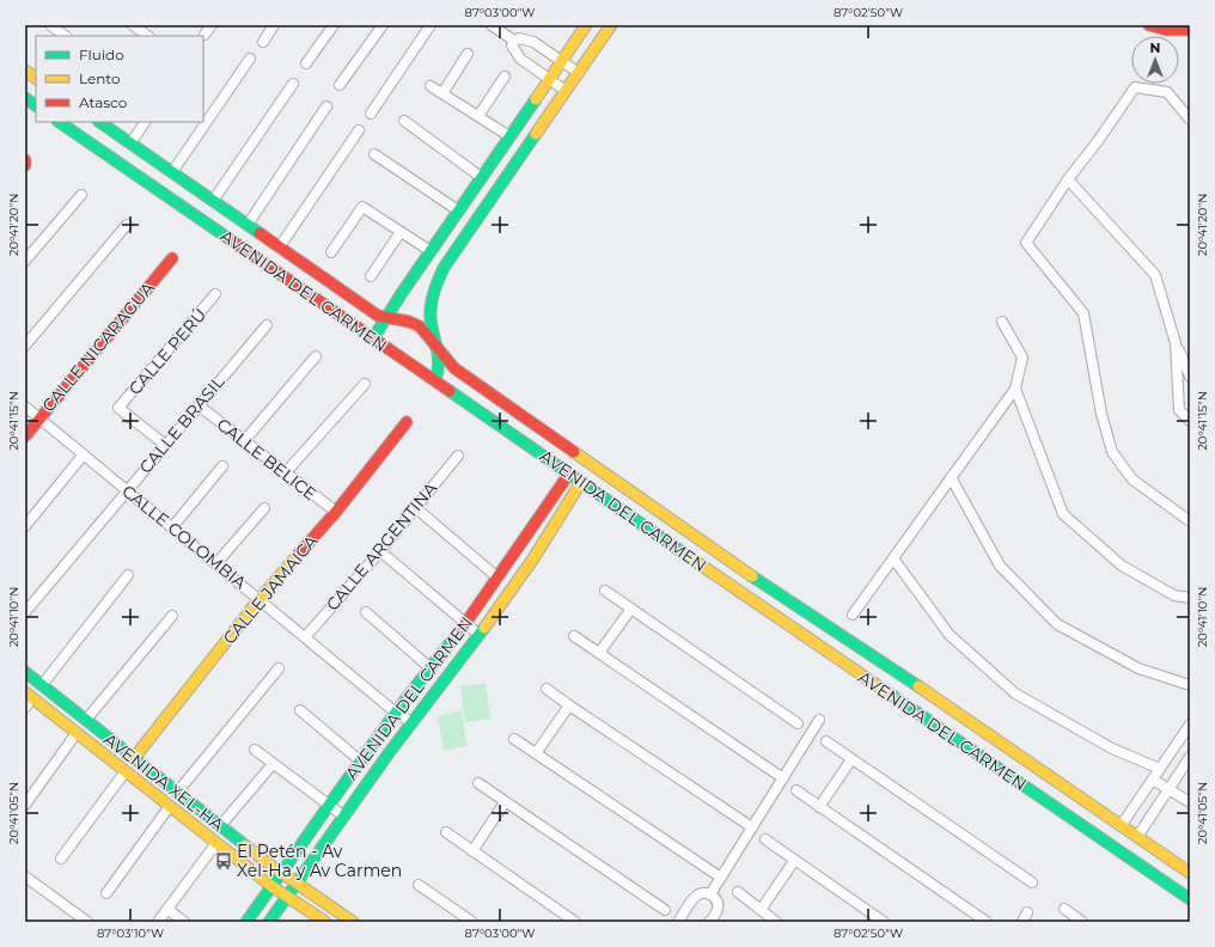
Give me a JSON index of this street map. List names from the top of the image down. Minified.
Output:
{"streets":{"street":["AVENIDA DEL CARMEN","CALLE NICARAGUA","CALLE PERÚ","CALLE BRASIL","CALLE BELICE","CALLE COLOMBIA","CALLE ARGENTINA","CALLE JAMAICA","AVENIDA XEL-HA"]},"crossings":[["AVENIDA DEL CARMEN","CALLE COLOMBIA"],["AVENIDA DEL CARMEN","AVENIDA XEL-HA"],["CALLE NICARAGUA","CALLE COLOMBIA"],["CALLE PERÚ","CALLE BRASIL"],["CALLE BRASIL","CALLE BELICE"],["CALLE BRASIL","CALLE COLOMBIA"],["CALLE BELICE","CALLE JAMAICA"],["CALLE COLOMBIA","CALLE ARGENTINA"],["CALLE COLOMBIA","CALLE JAMAICA"],["CALLE JAMAICA","AVENIDA XEL-HA"]],"places":{"bus stop":["El Petén - Av Xel-Ha y Av Carmen"]},"legend":["Fluido","Lento","Atasco"],"north":"top","coordinates":["87°03'00\"W","87°02'50\"W","20°41'20\"N","20°41'15\"N","20°41'10\"N","20°41'05\"N","87°03'10\"W"]}
